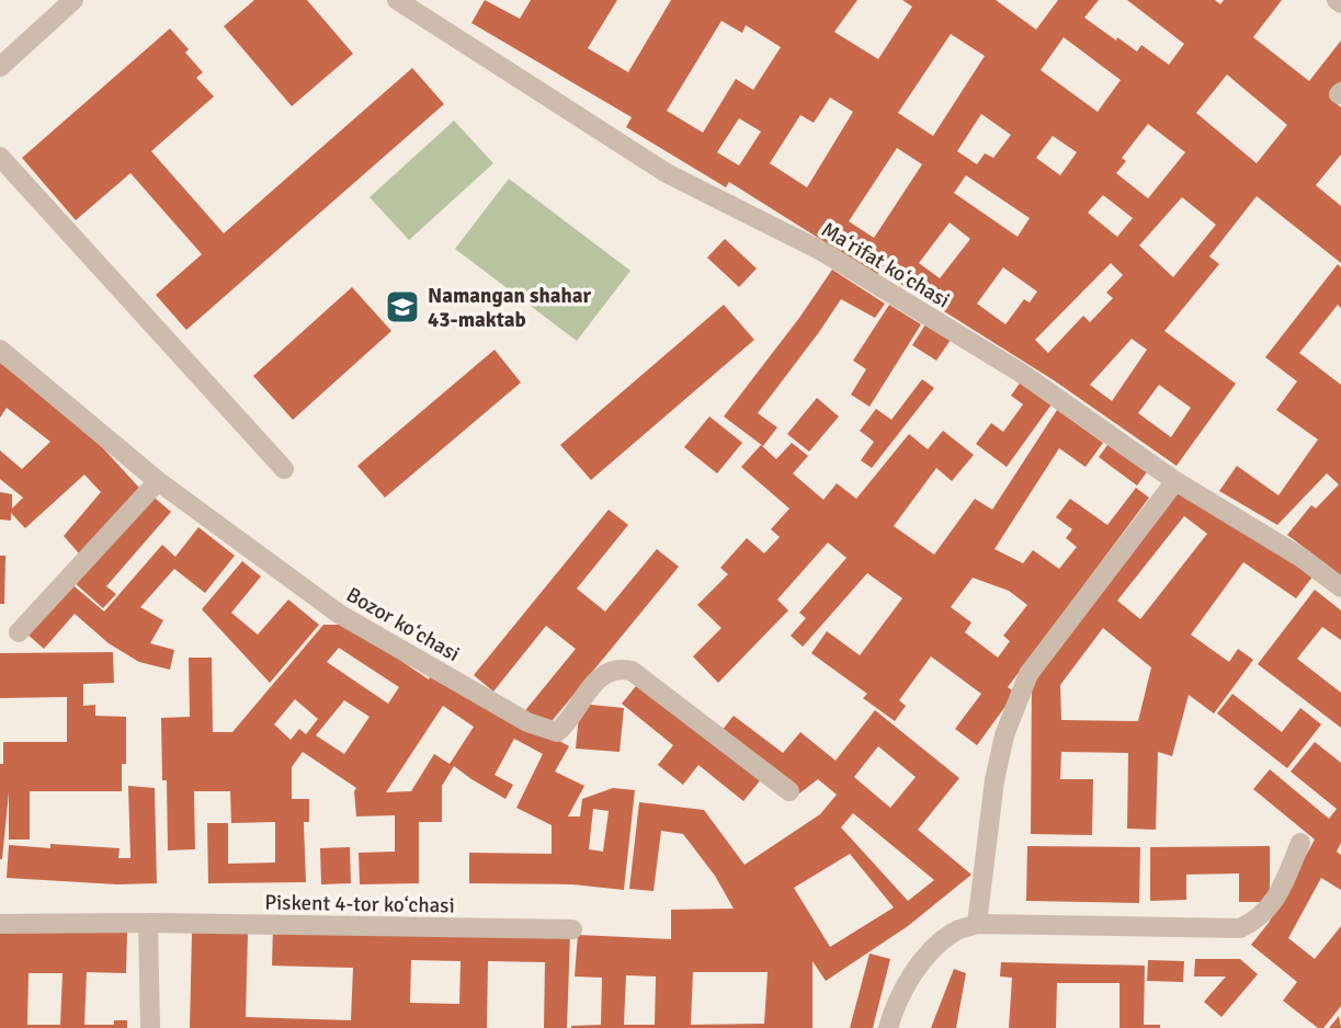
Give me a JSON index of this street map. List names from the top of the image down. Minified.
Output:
{"streets":{"street":["Maʻrifat koʻchasi","Bozor koʻchasi","Piskent 4-tor koʻchasi"]},"places":{"school or university":["Namangan shahar 43-maktab"]}}
